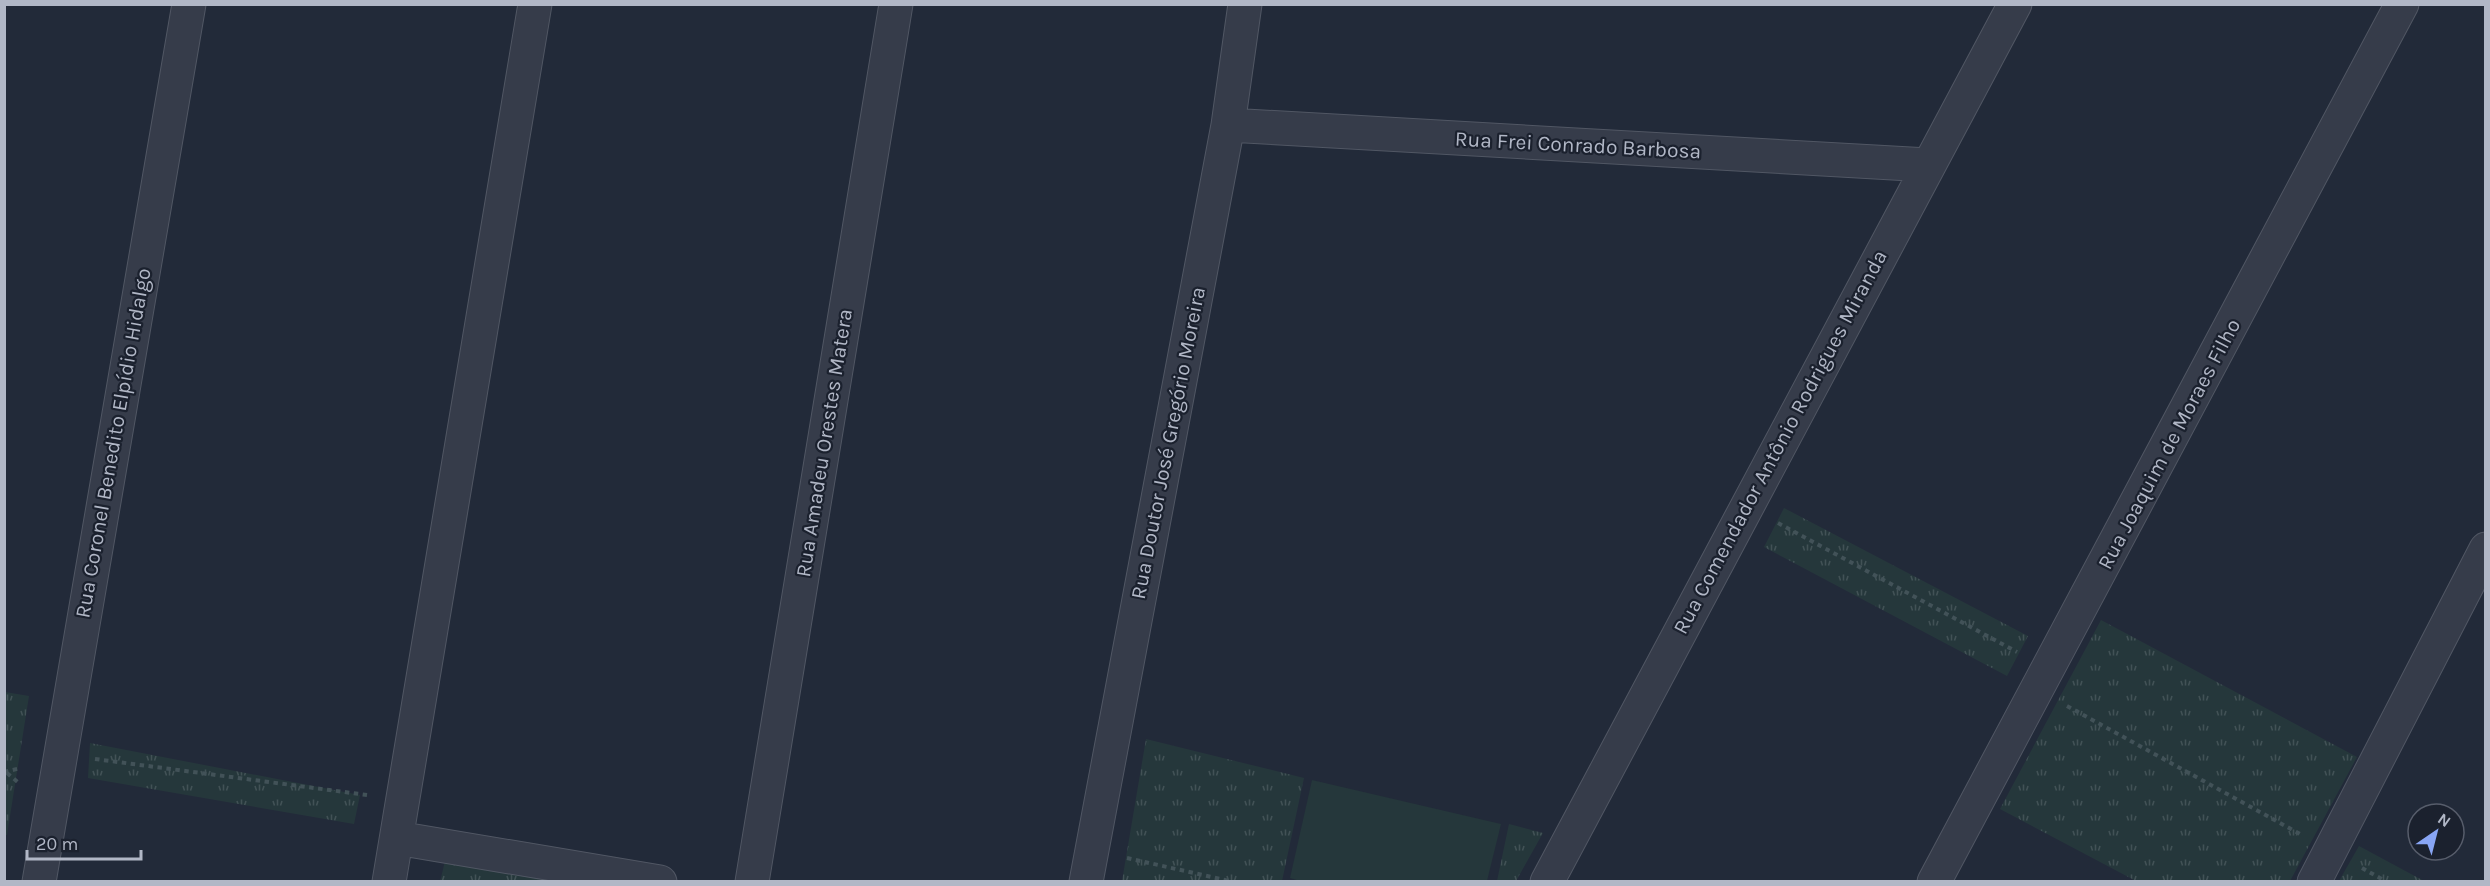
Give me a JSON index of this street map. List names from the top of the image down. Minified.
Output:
{"streets":{"street":["Rua Frei Conrado Barbosa","Rua Comendador Antônio Rodrigues Miranda","Rua Coronel Benedito Elpídio Hidalgo","Rua Amadeu Orestes Matera","Rua Doutor José Gregório Moreira","Rua Joaquim de Moraes Filho"]},"crossings":[["Rua Frei Conrado Barbosa","Rua Comendador Antônio Rodrigues Miranda"],["Rua Frei Conrado Barbosa","Rua Doutor José Gregório Moreira"]],"scale_bar":"20 m","north":"top right"}
